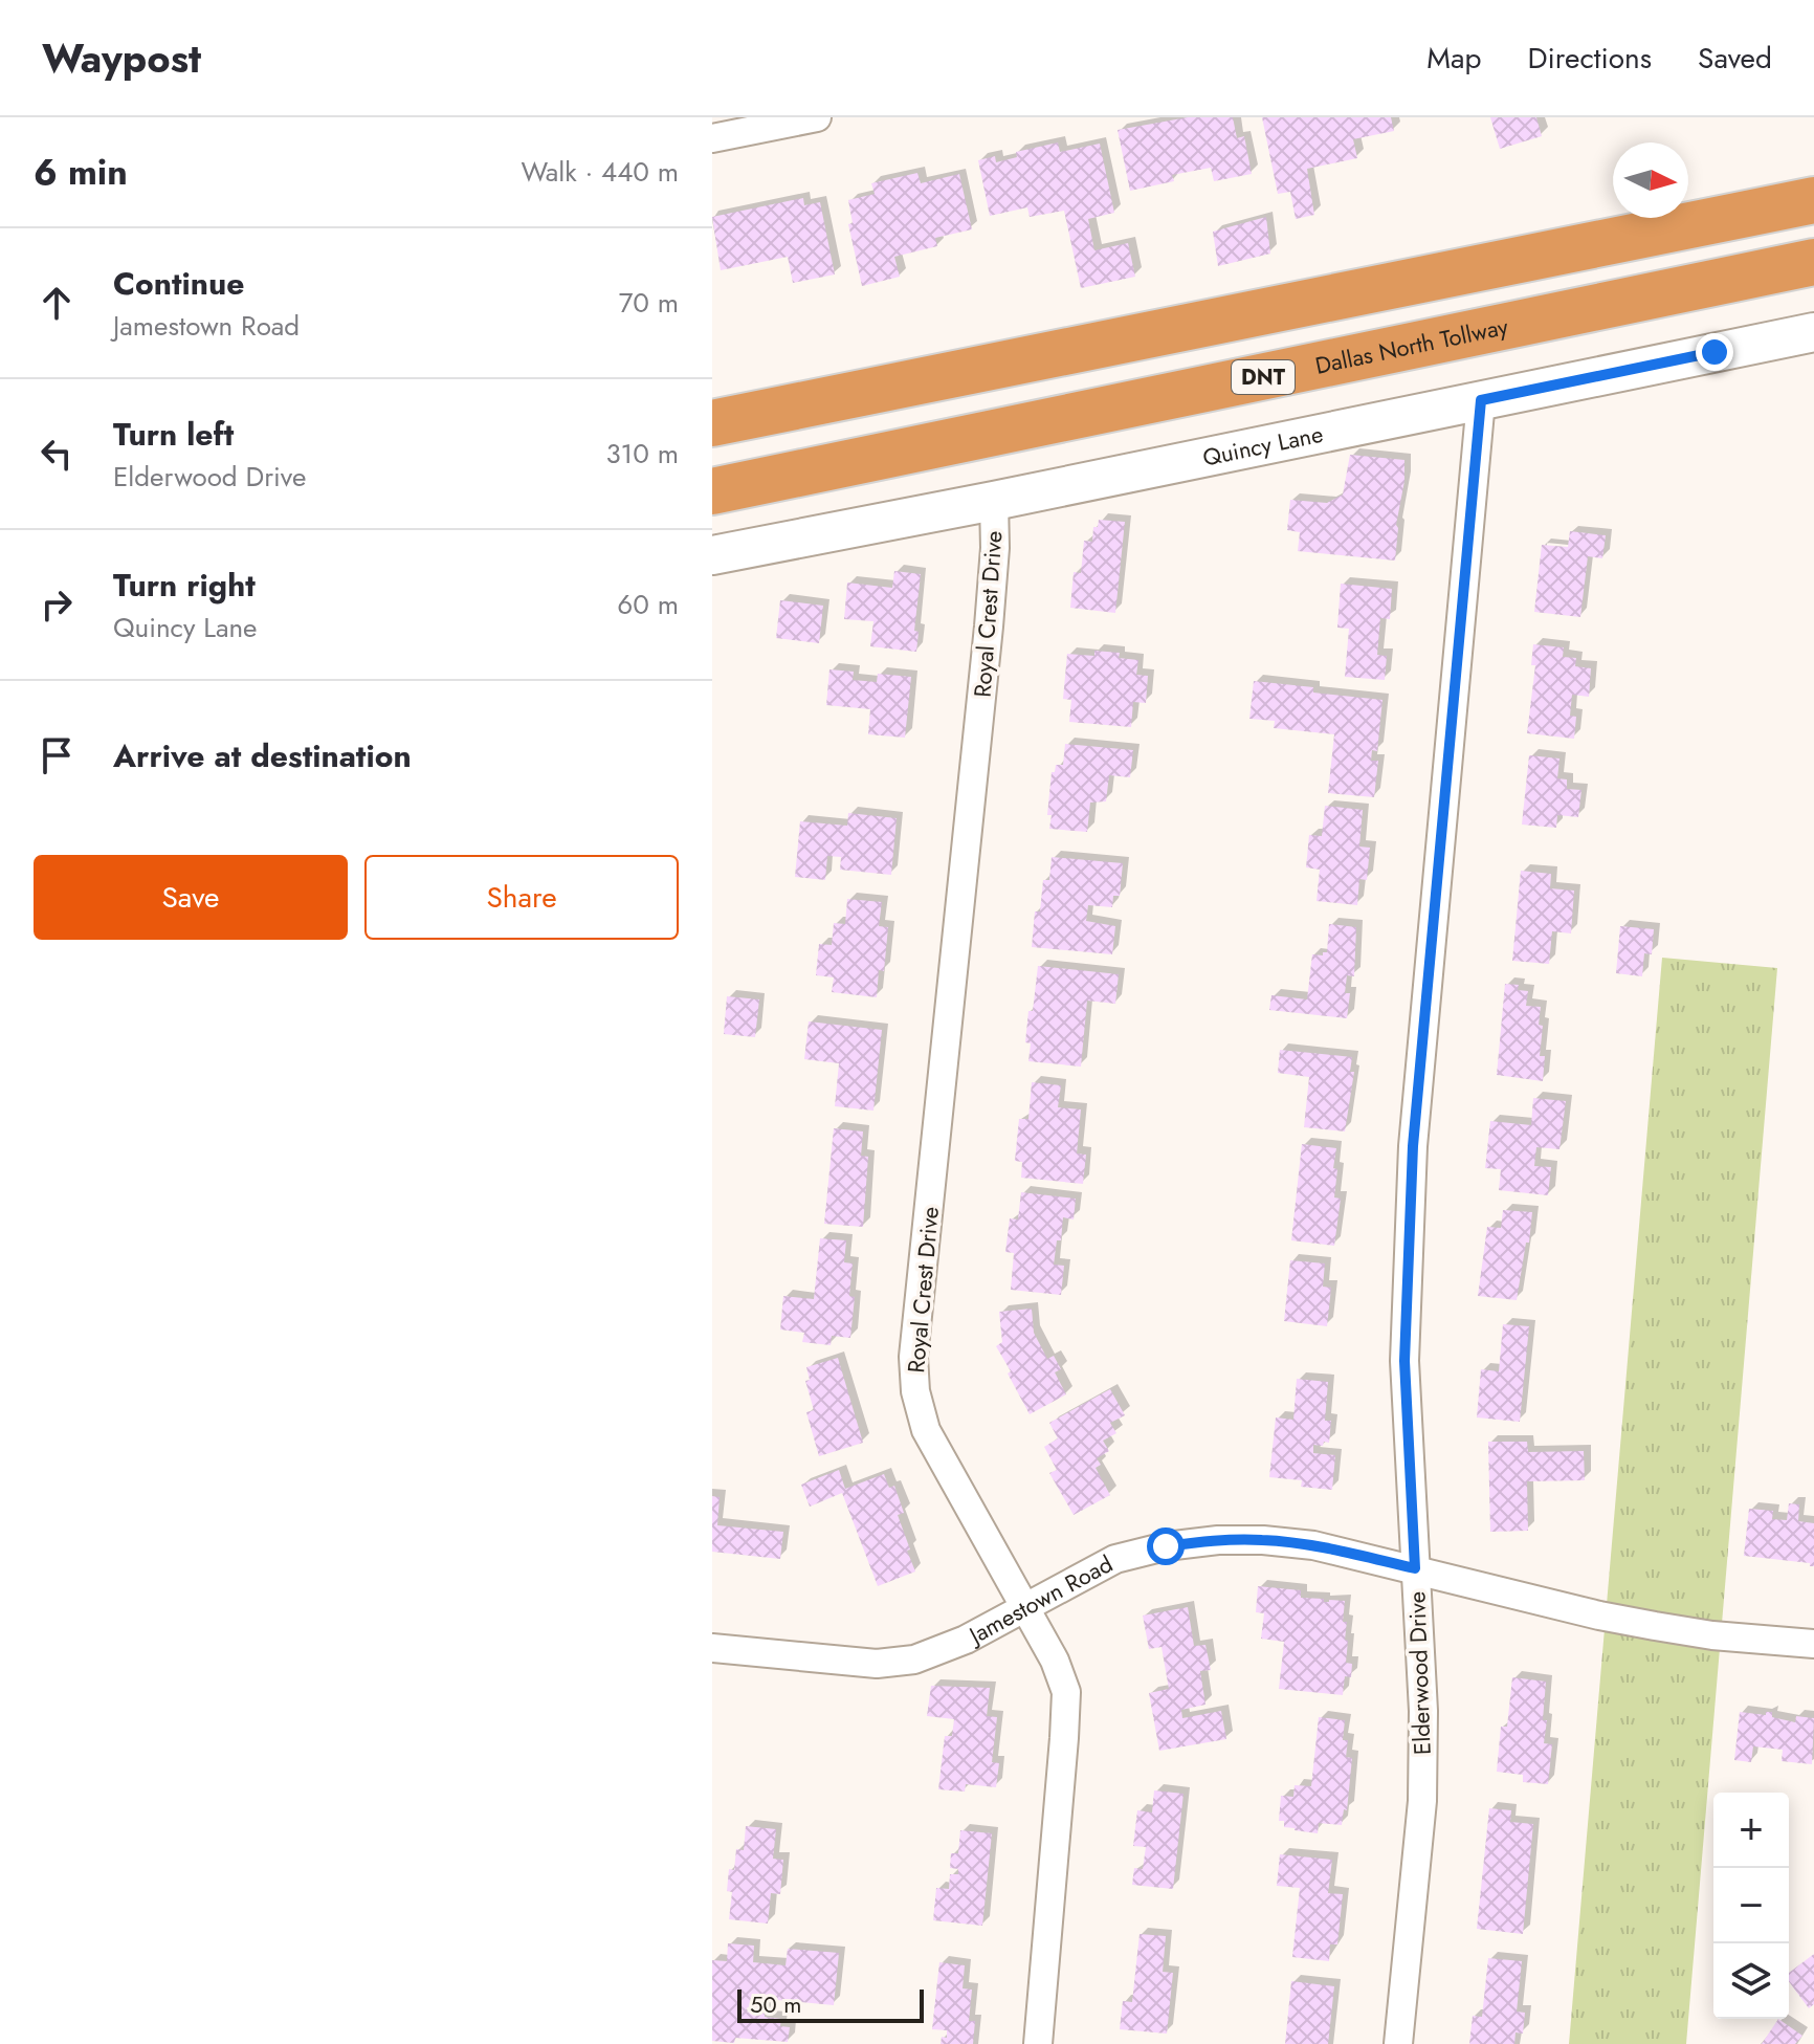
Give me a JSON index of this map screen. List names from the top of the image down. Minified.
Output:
{"streets":{"highway":["Dallas North Tollway","DNT"],"street":["Quincy Lane","Royal Crest Drive","Jamestown Road","Elderwood Drive"]},"crossings":[["Quincy Lane","Royal Crest Drive"],["Quincy Lane","Elderwood Drive"],["Royal Crest Drive","Jamestown Road"],["Jamestown Road","Elderwood Drive"]],"scale_bar":"50 m","north":"right","page":{"header":"Waypost","nav":["Map","Directions","Saved"],"heading":["6 min","Walk · 440 m"],"list":[["Continue","Jamestown Road","70 m"],["Turn left","Elderwood Drive","310 m"],["Turn right","Quincy Lane","60 m"],"Arrive at destination"],"buttons":["Save","Share"],"map_buttons":["+","−"],"scale":"50 m"}}
